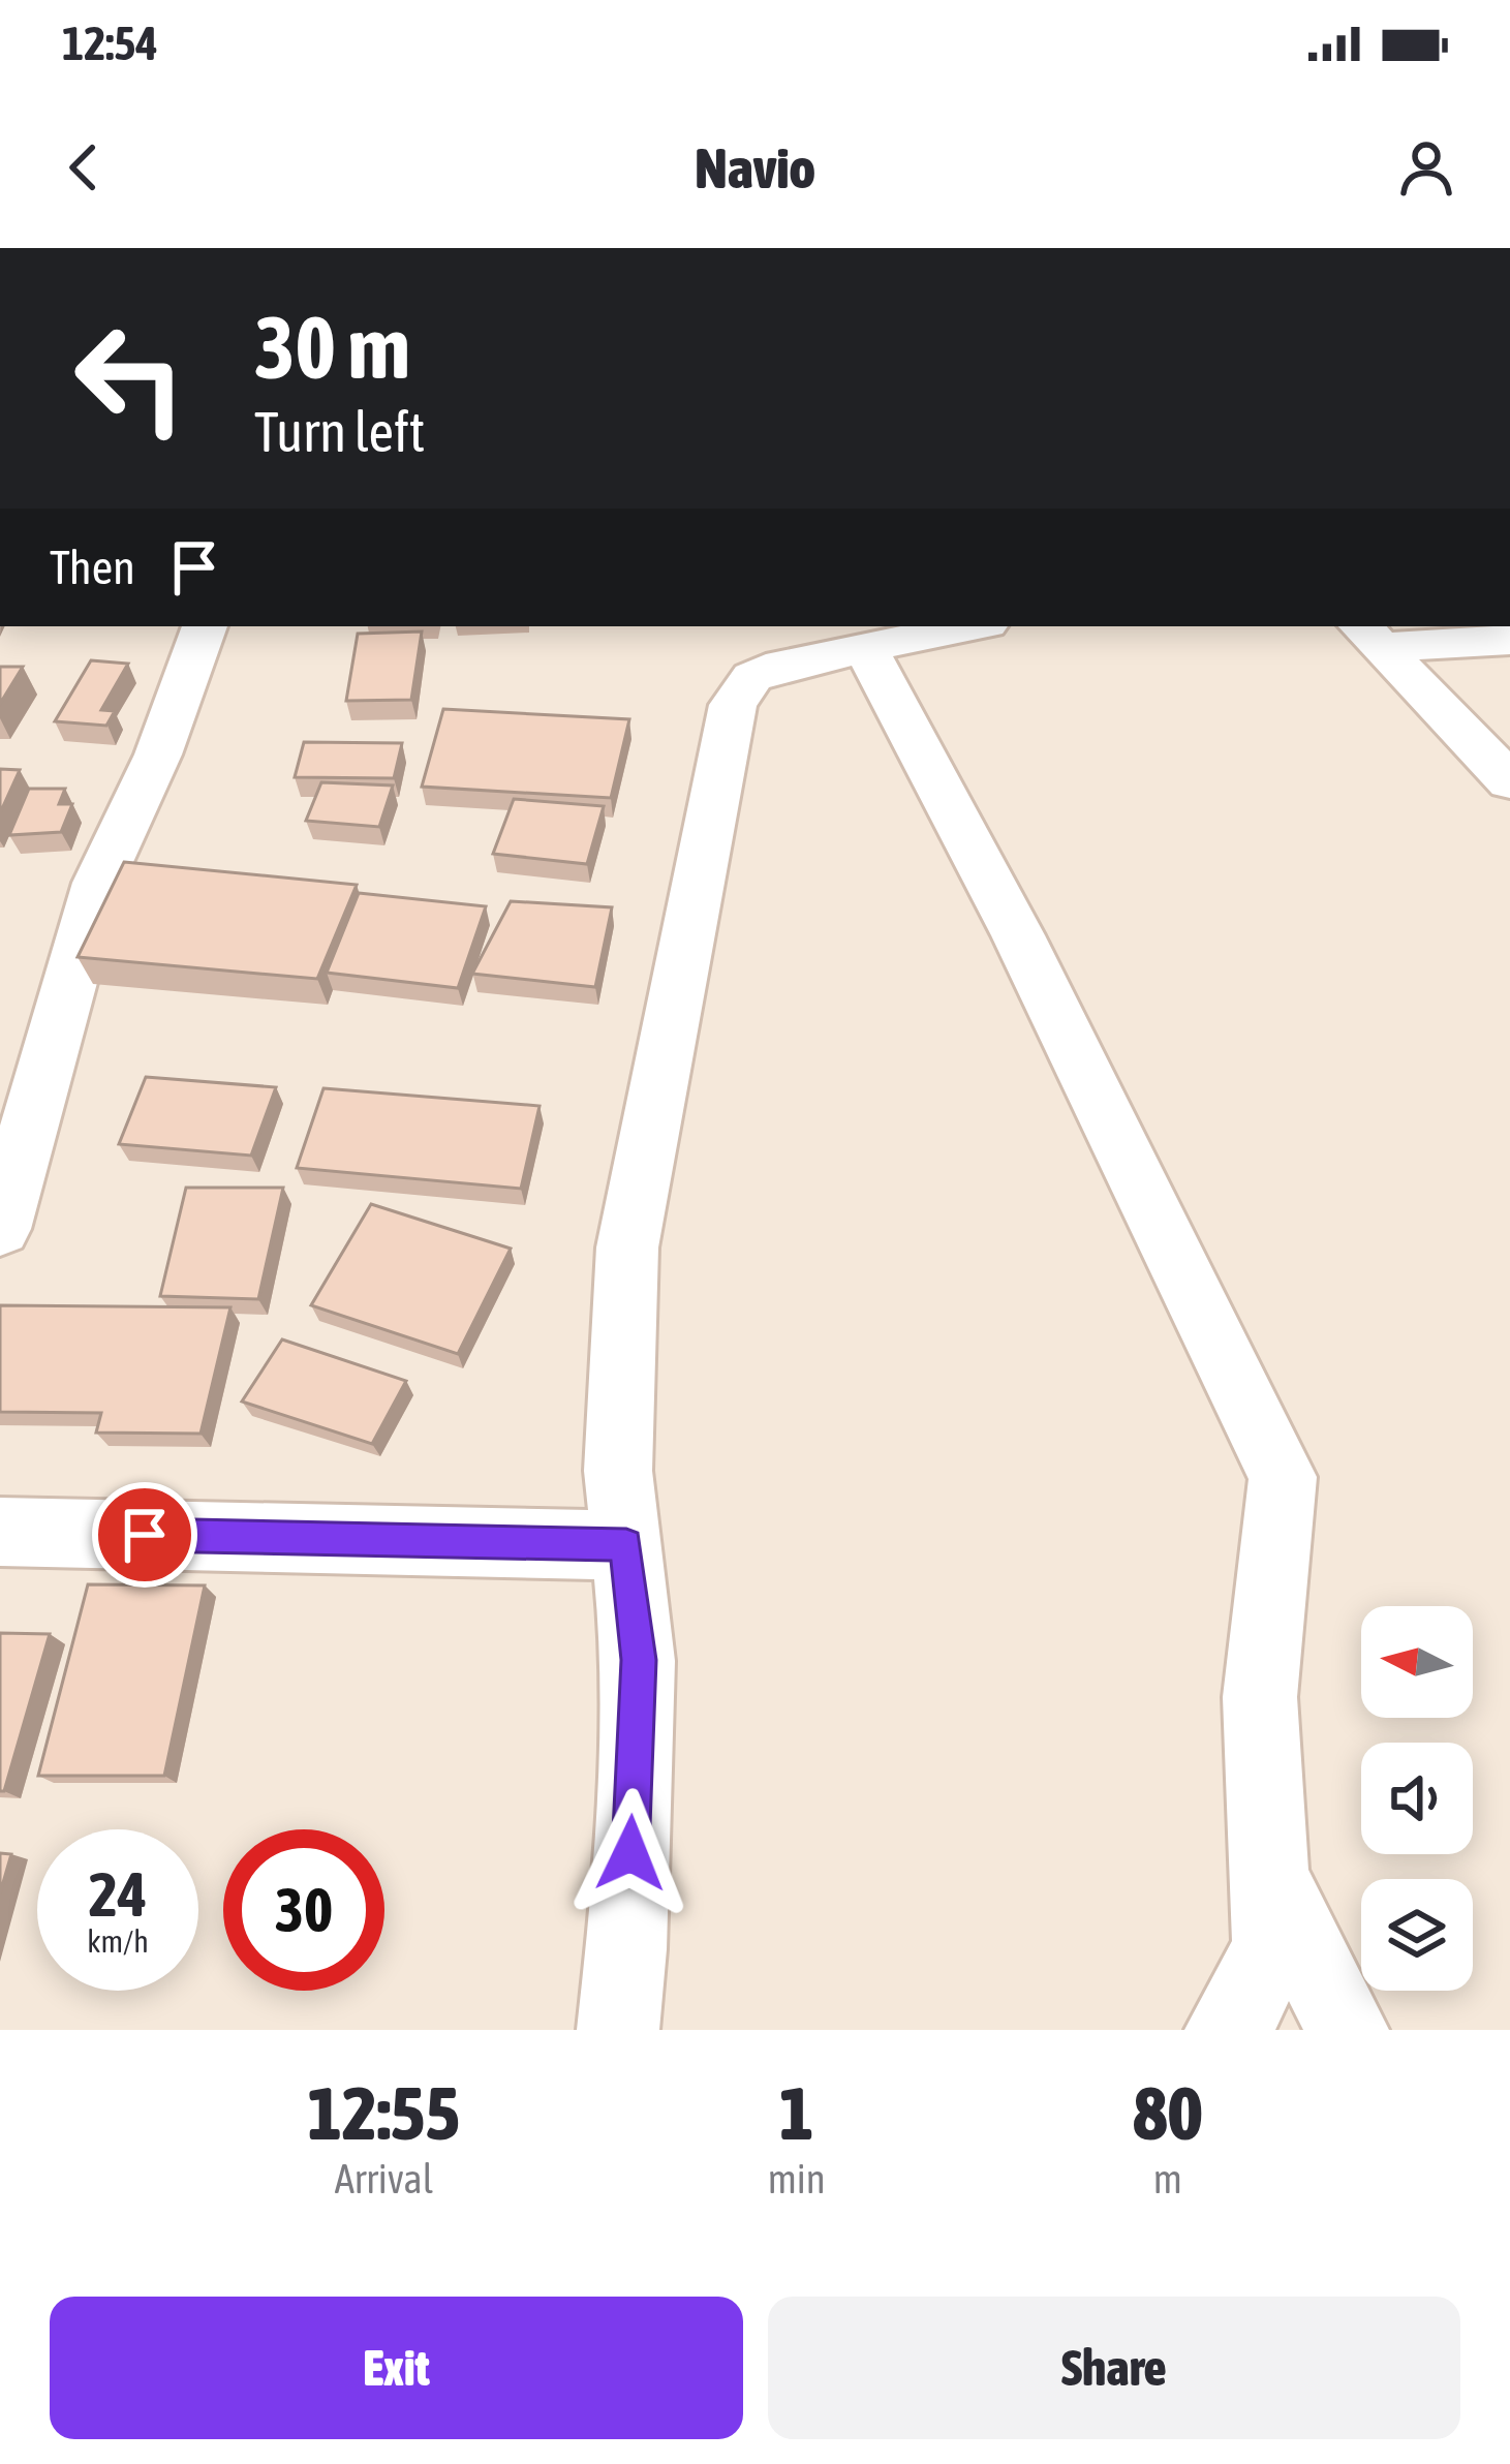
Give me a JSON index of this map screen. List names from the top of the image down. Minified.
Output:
{"north":"left","page":{"status":"12:54","header":"Navio","turn":["30 m","Turn left"],"then":"Then","speed":"24 km/h","limit":"30","eta":["12:55","Arrival","1","min","80","m"],"buttons":["Exit","Share"]}}
